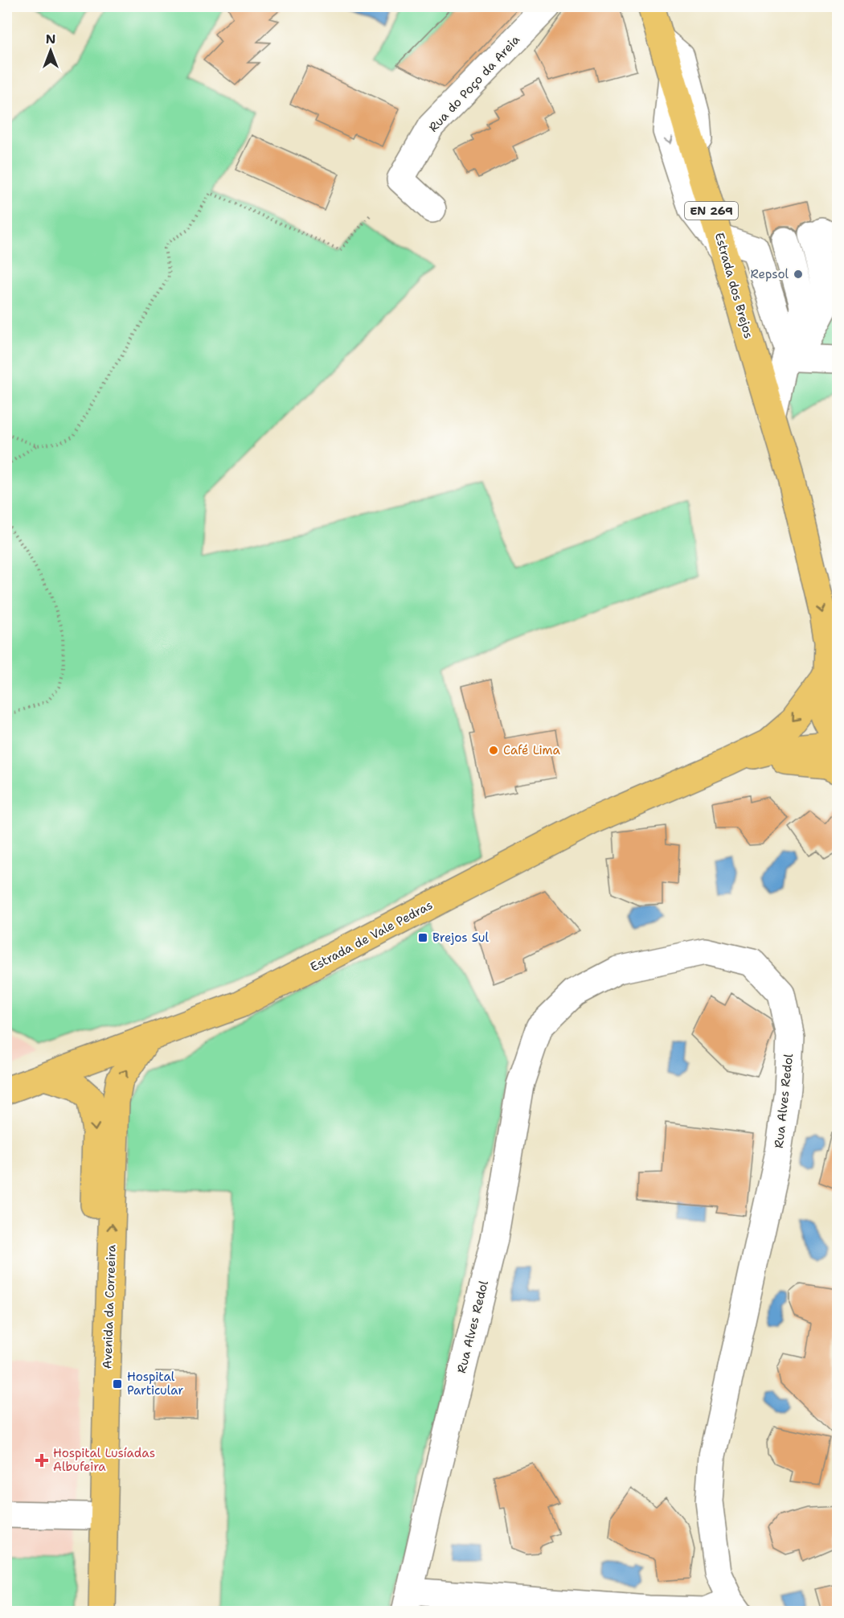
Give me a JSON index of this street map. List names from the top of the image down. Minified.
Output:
{"streets":{"main road":["EN 269","Estrada dos Brejos","Estrada de Vale Pedras","Avenida da Correeira"],"street":["Rua do Poço da Areia","Rua Alves Redol"]},"crossings":[["EN 269","Estrada dos Brejos"],["EN 269","Estrada de Vale Pedras"],["Estrada dos Brejos","Estrada de Vale Pedras"],["Estrada de Vale Pedras","Avenida da Correeira"]],"places":{"other":["Repsol","Café Lima"],"transit":["Brejos Sul","Hospital Particular"],"health":["Hospital Lusíadas Albufeira"]},"north":"top"}
